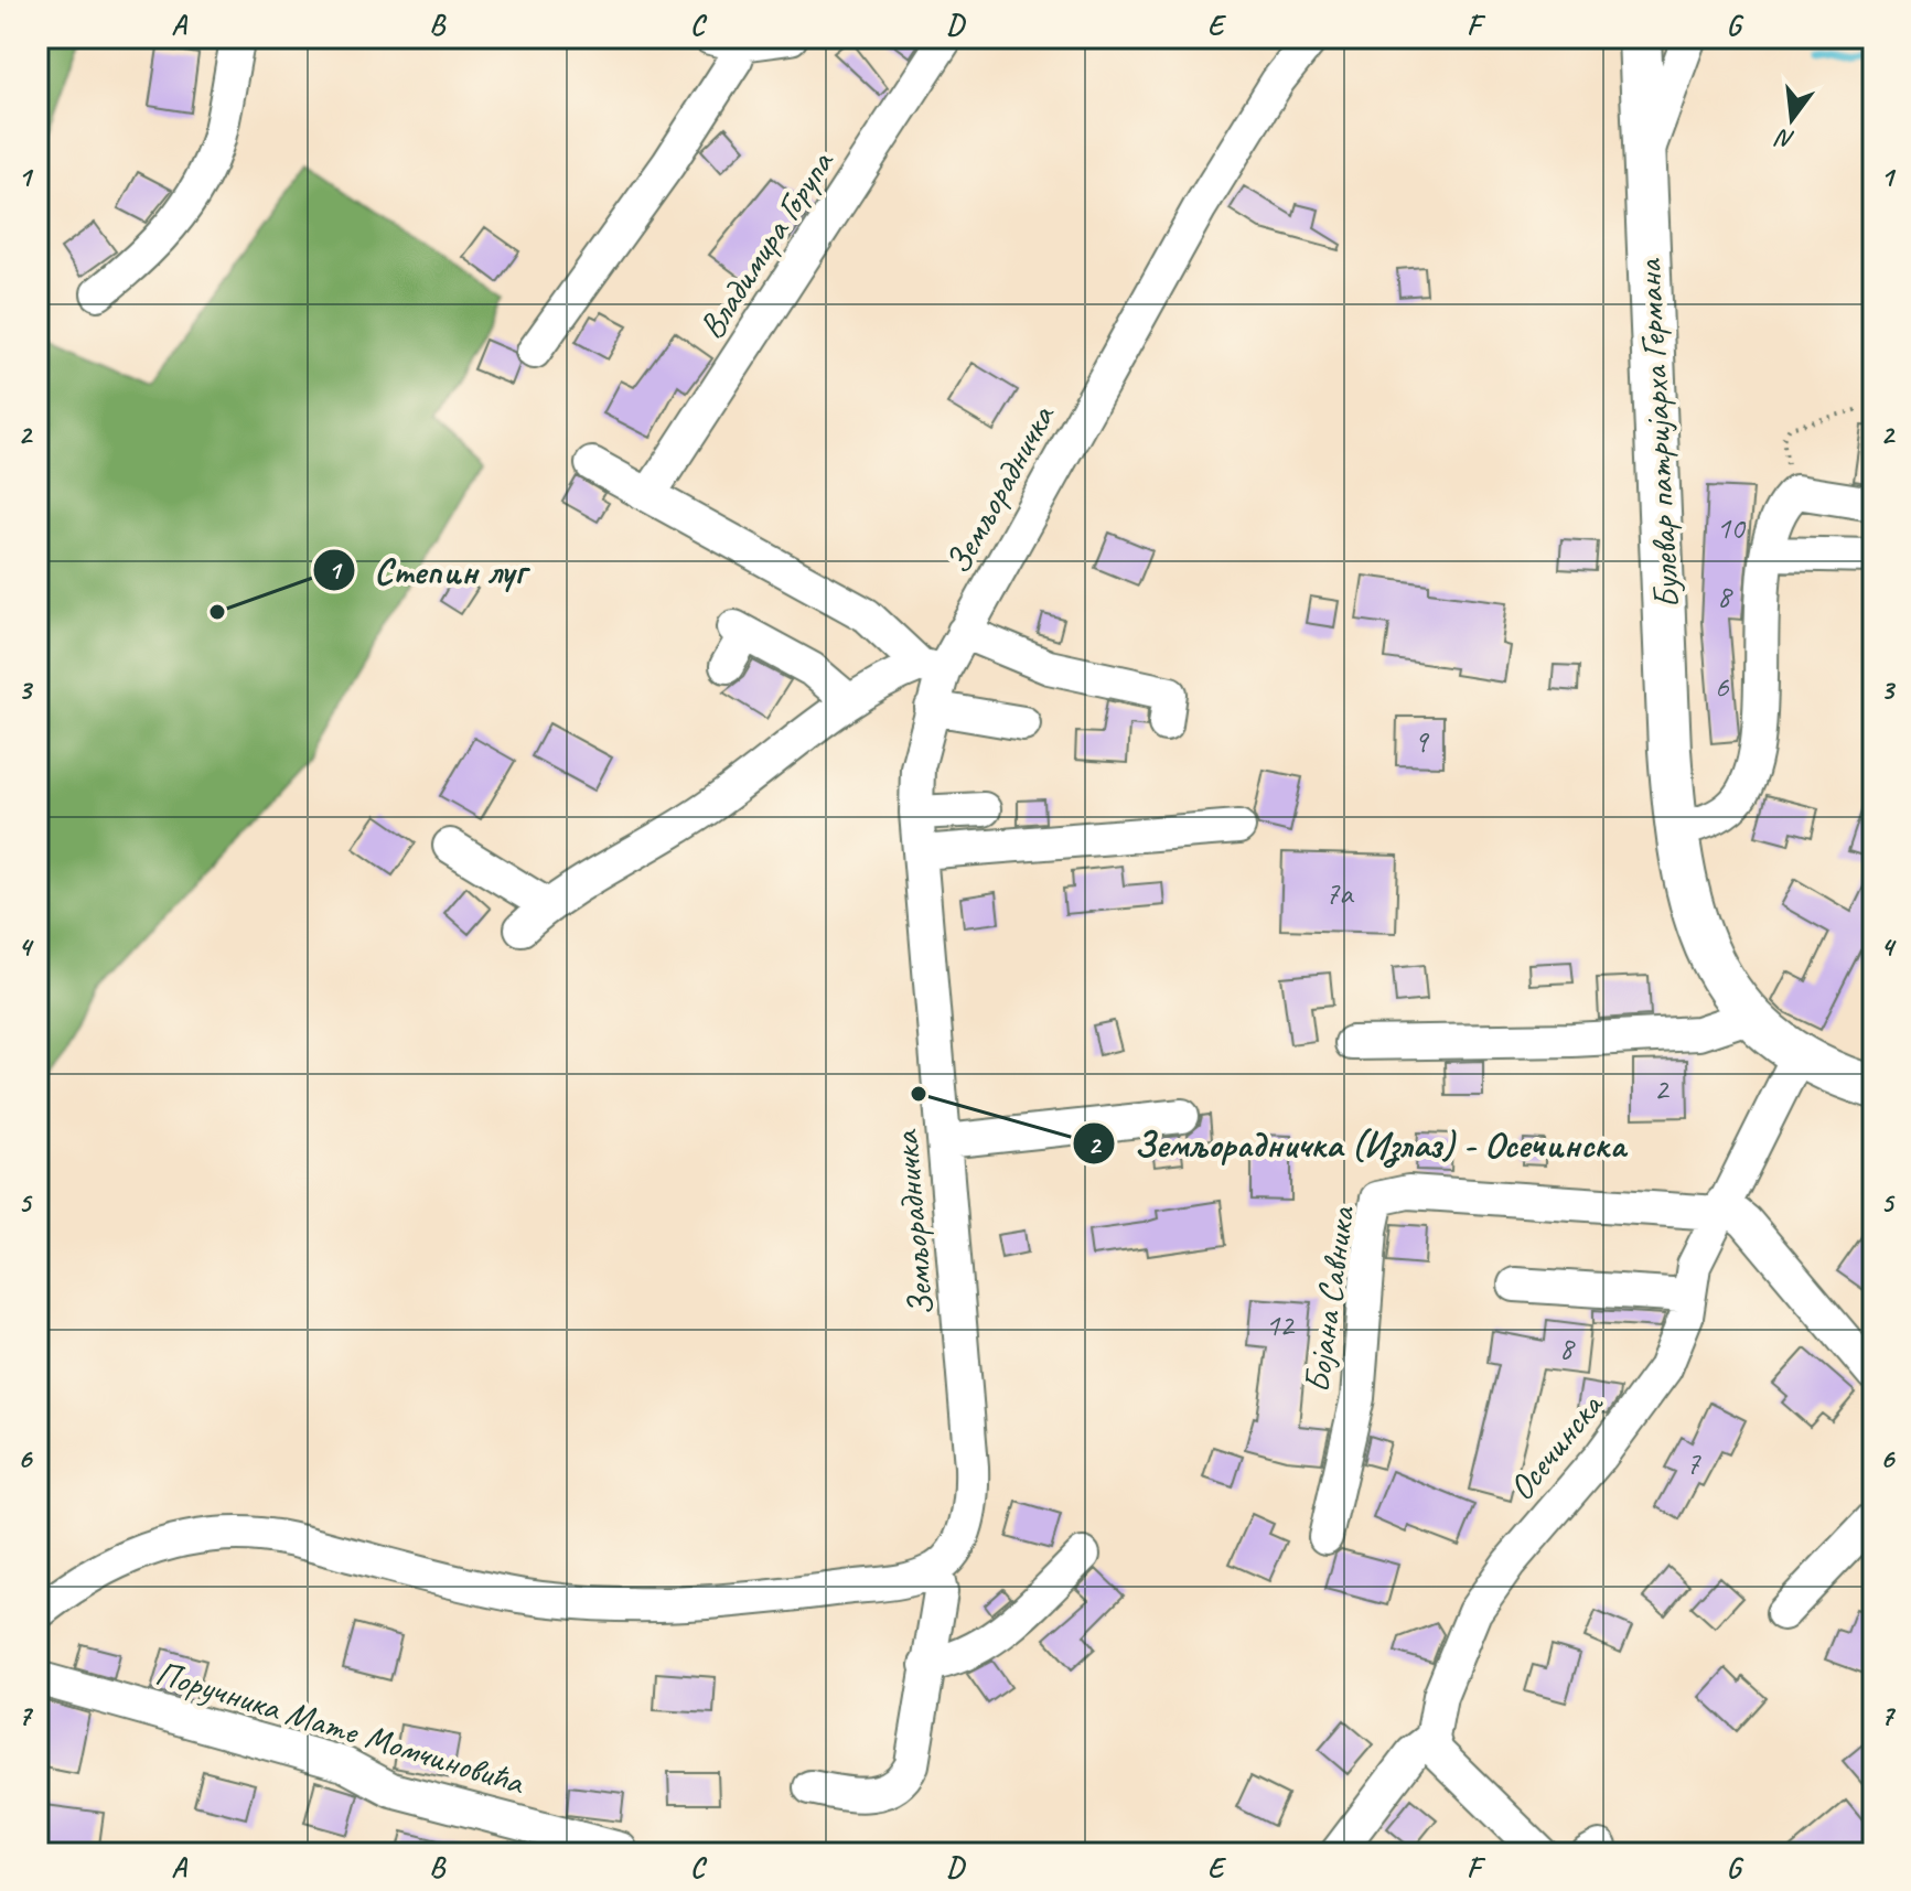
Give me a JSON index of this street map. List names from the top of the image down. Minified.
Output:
{"streets":{"main road":["Булевар патријарха Германа"],"street":["Владимира Горупа","Земљорадничка","Бојана Савника","Осечинска","Поручника Мате Момчиновића"]},"crossings":[["Булевар патријарха Германа","Осечинска"],["Бојана Савника","Осечинска"]],"places":["Степин луг","Земљорадничка (Излаз) - Осечинска"],"house_numbers":["10","8","6","9","7a","2","12","8","7"],"north":"bottom","grid":{"columns":["A","B","C","D","E","F","G"],"rows":["1","2","3","4","5","6","7"]}}
